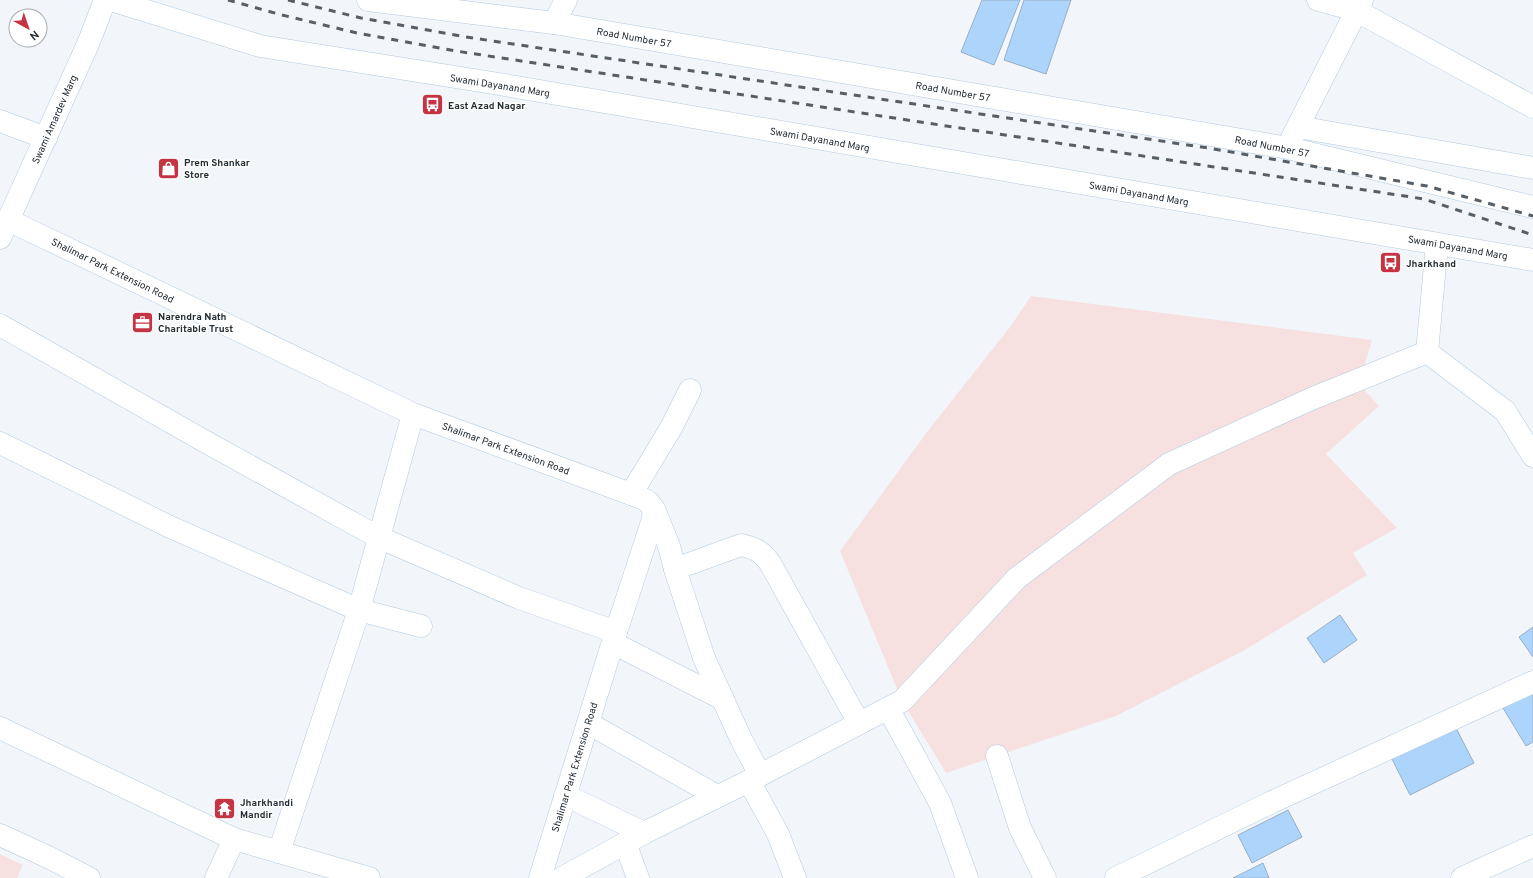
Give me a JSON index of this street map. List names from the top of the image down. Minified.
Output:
{"streets":{"street":["Road Number 57","Swami Dayanand Marg","Swami Amardev Marg","Shalimar Park Extension Road"]},"crossings":[["Swami Amardev Marg","Shalimar Park Extension Road"]],"places":{"bus stop":["East Azad Nagar","Jharkhand"],"shop":["Prem Shankar Store"],"office":["Narendra Nath Charitable Trust"],"temple":["Jharkhandi Mandir"]},"north":"bottom right"}
